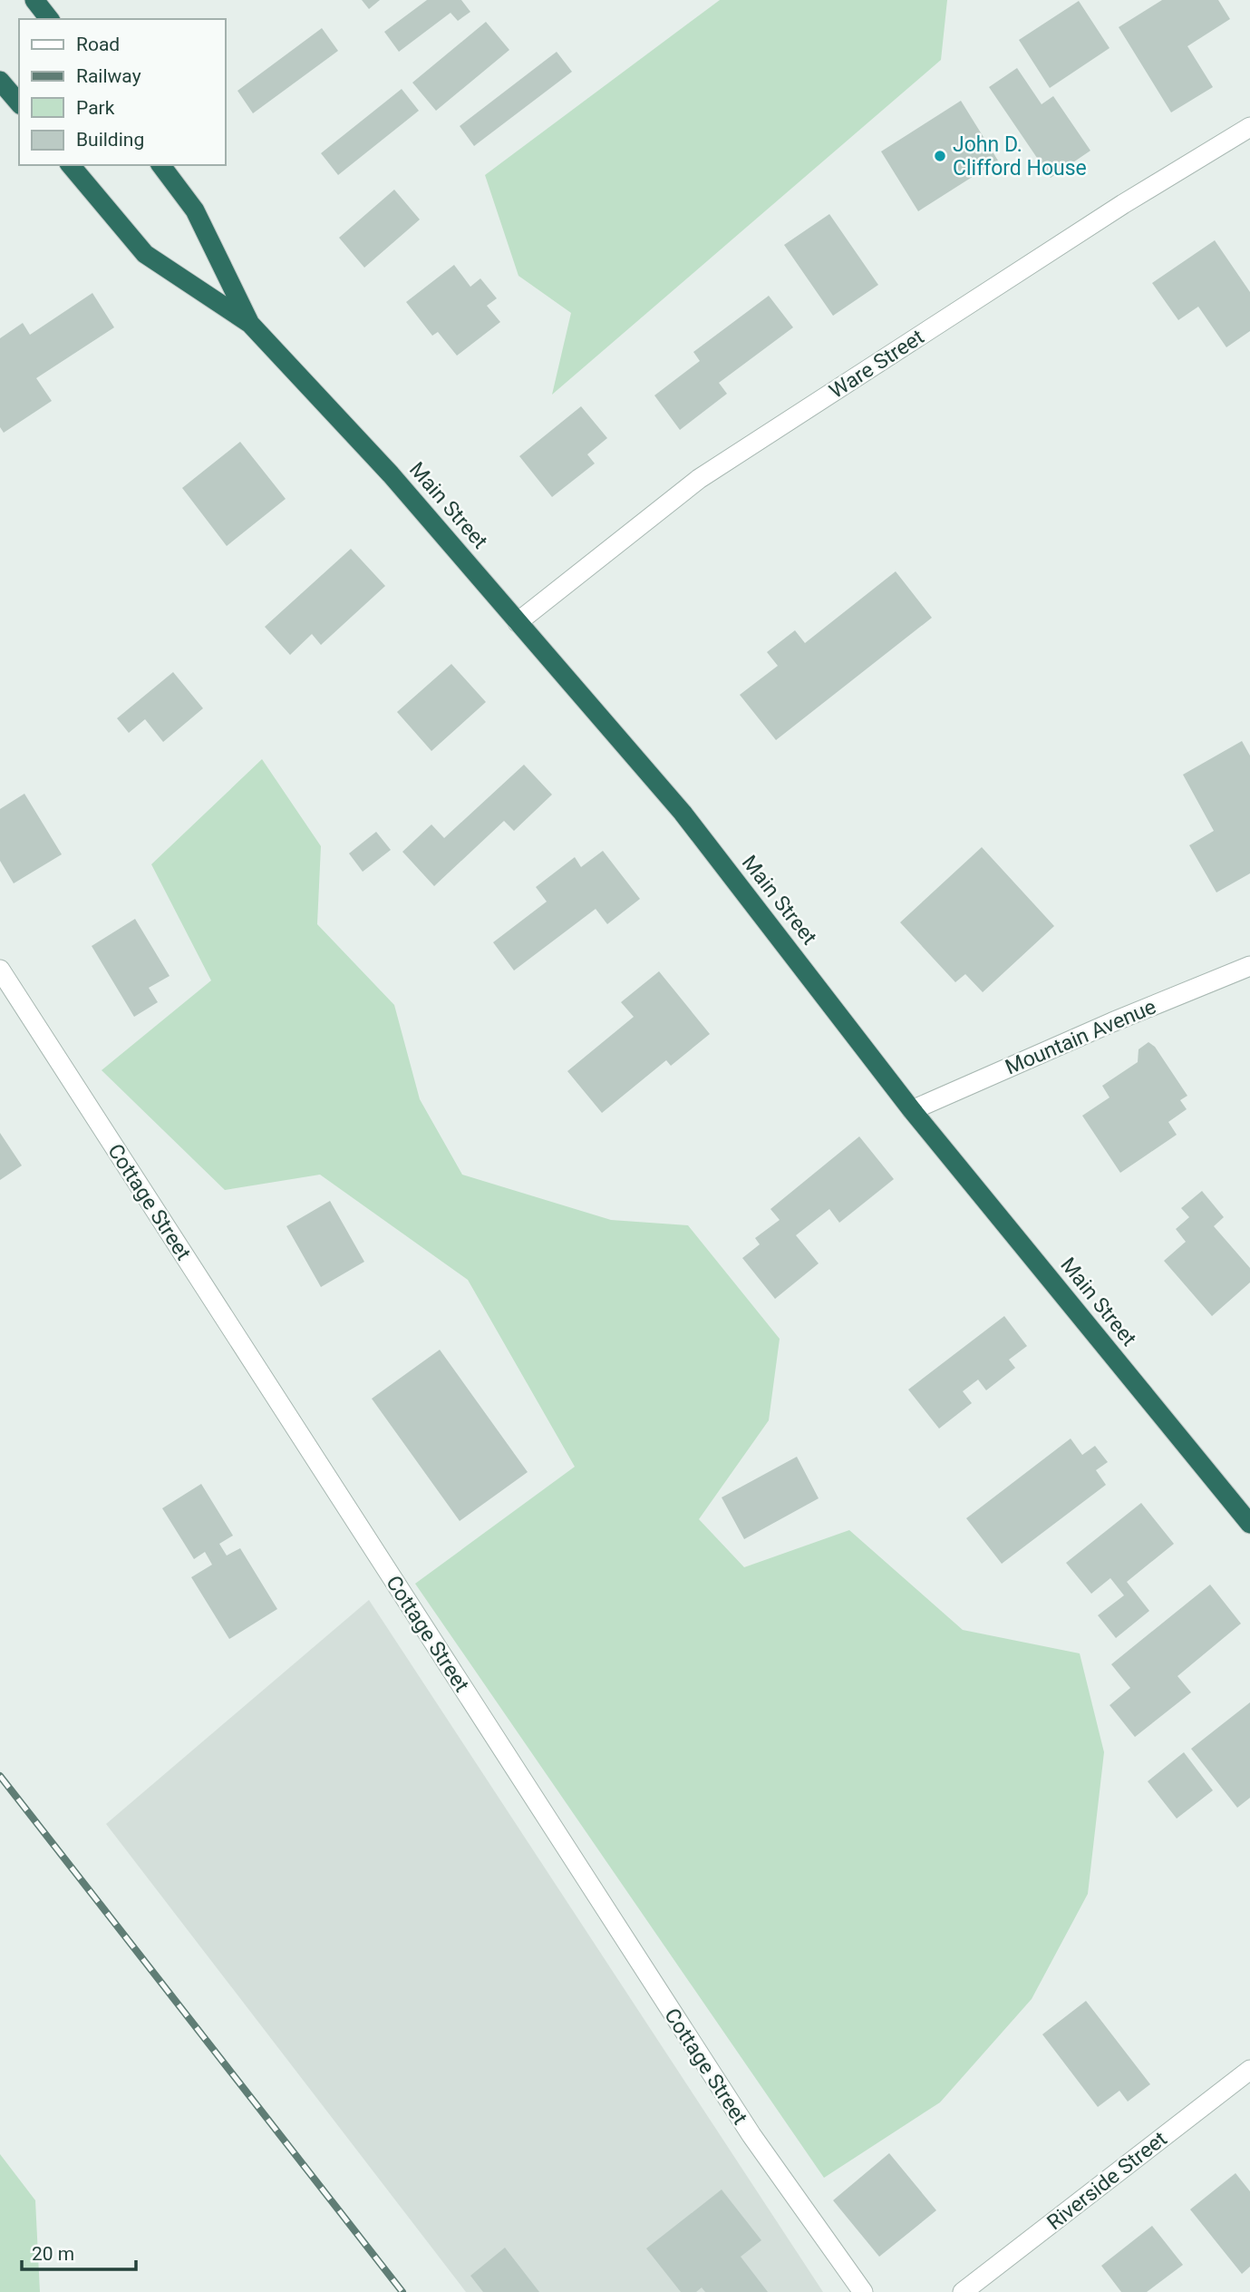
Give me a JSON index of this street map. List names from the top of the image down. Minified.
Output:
{"streets":{"highway":["Main Street"],"street":["Ware Street","Mountain Avenue","Cottage Street","Riverside Street"]},"crossings":[["Ware Street","Main Street"],["Main Street","Mountain Avenue"]],"places":["John D. Clifford House"],"legend":["Road","Railway","Park","Building"],"scale_bar":"20 m"}
